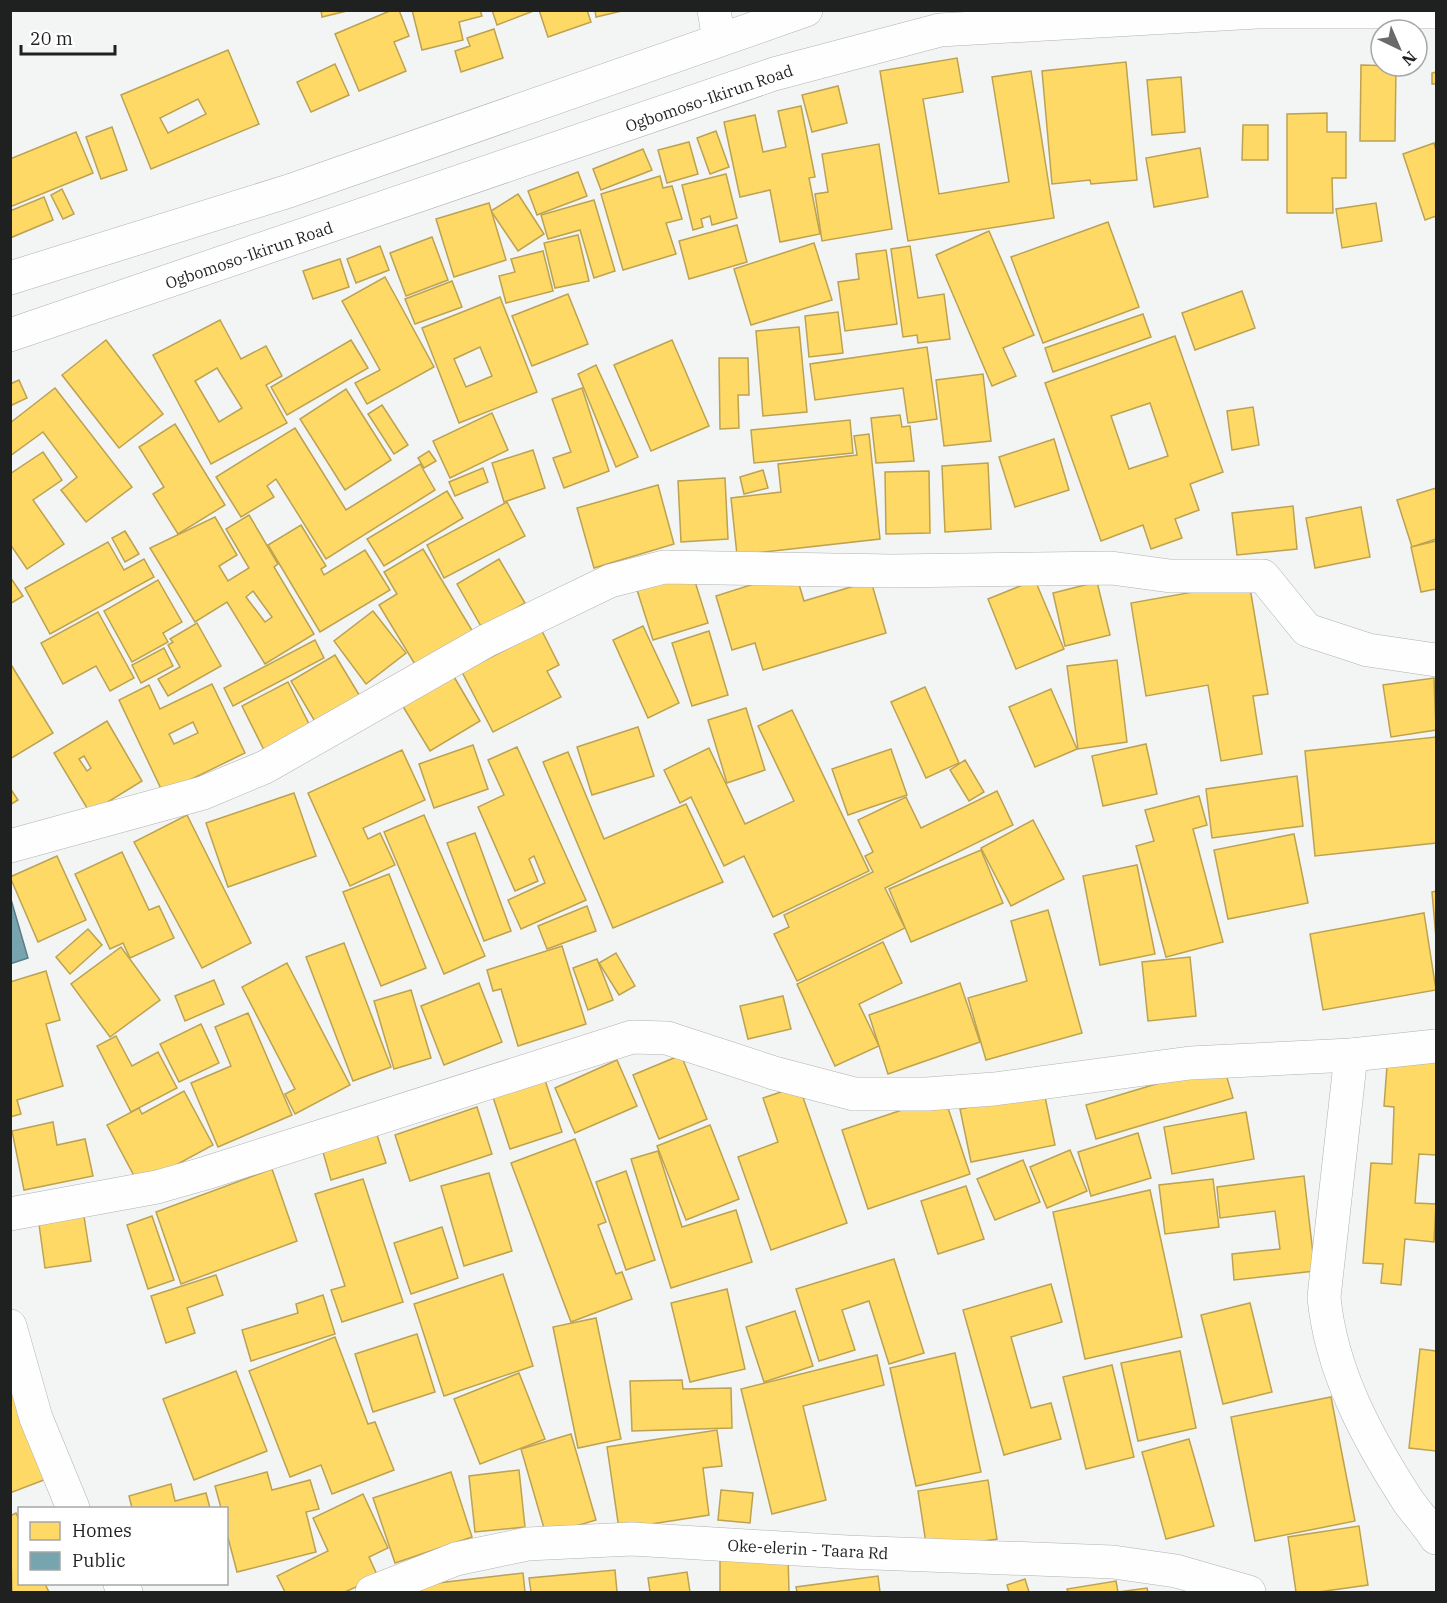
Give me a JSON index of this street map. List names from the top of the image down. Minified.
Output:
{"streets":{"street":["Ogbomoso-Ikirun Road","Oke-elerin - Taara Rd"]},"legend":["Homes","Public"],"scale_bar":"20 m","north":"bottom right"}
